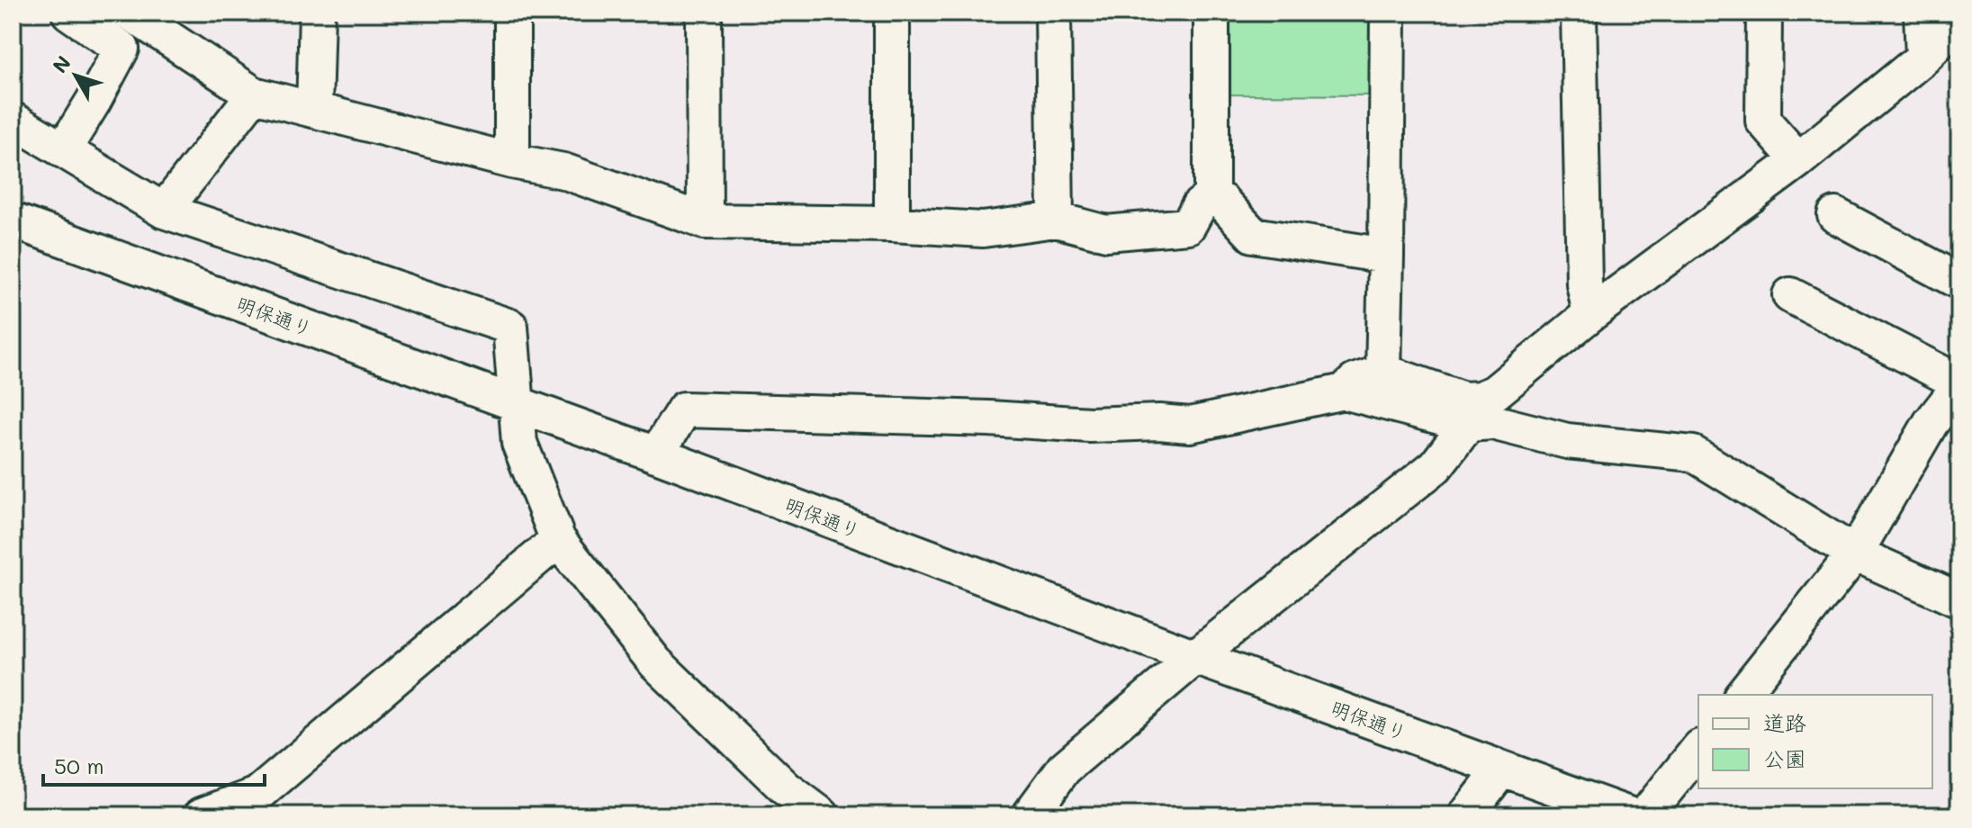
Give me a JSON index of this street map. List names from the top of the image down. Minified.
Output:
{"streets":{"street":["明保通り"]},"legend":["道路","公園"],"scale_bar":"50 m","north":"top left"}
